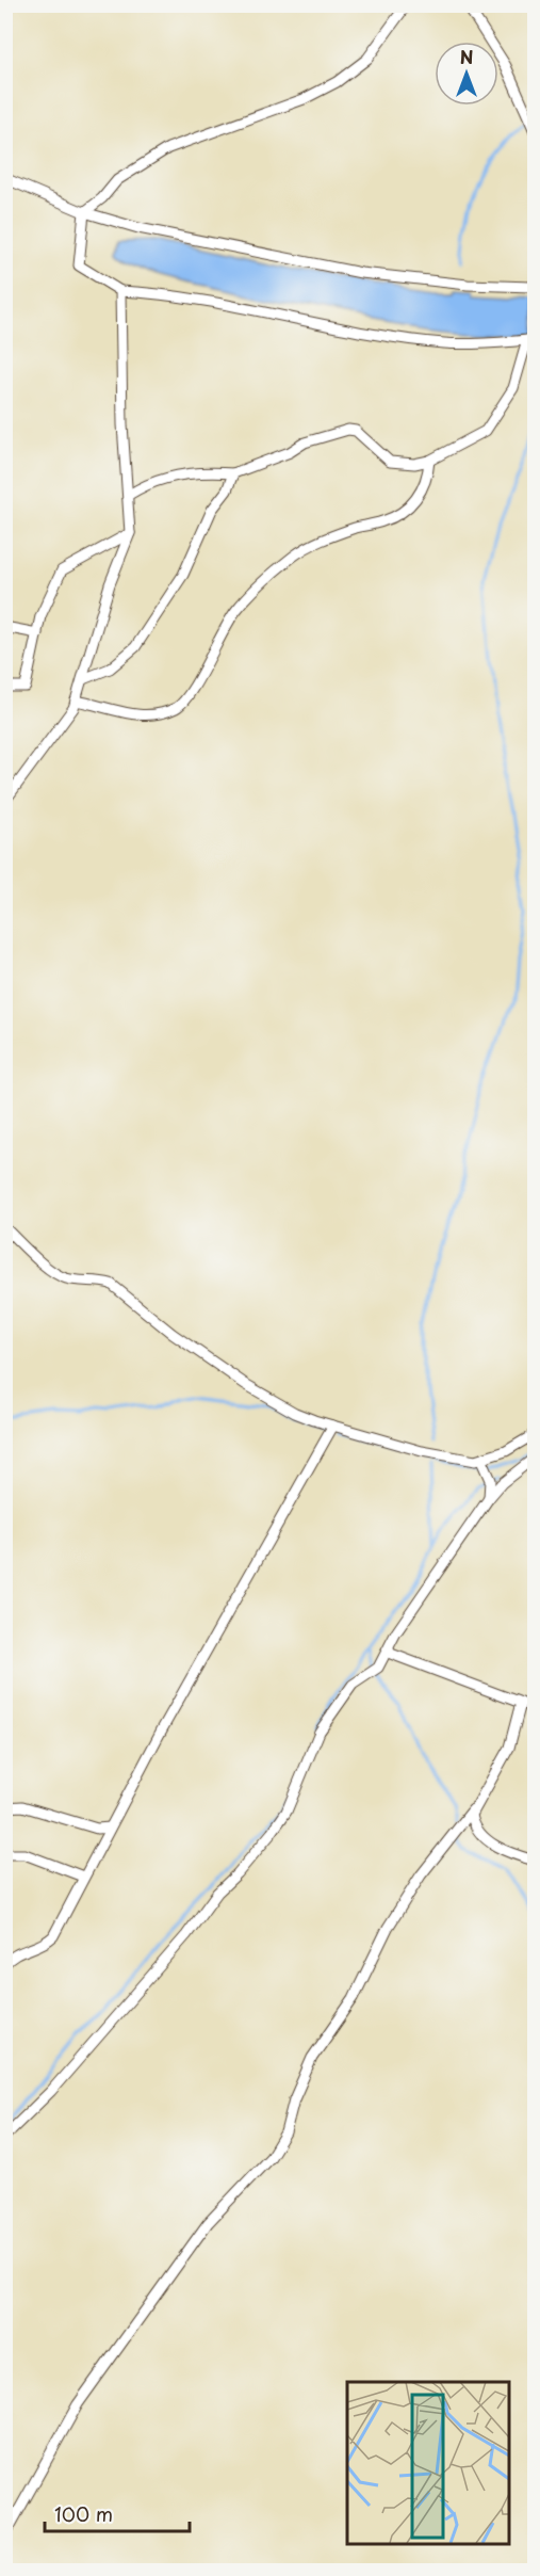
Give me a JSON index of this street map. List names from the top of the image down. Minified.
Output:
{"scale_bar":"100 m","north":"top"}
